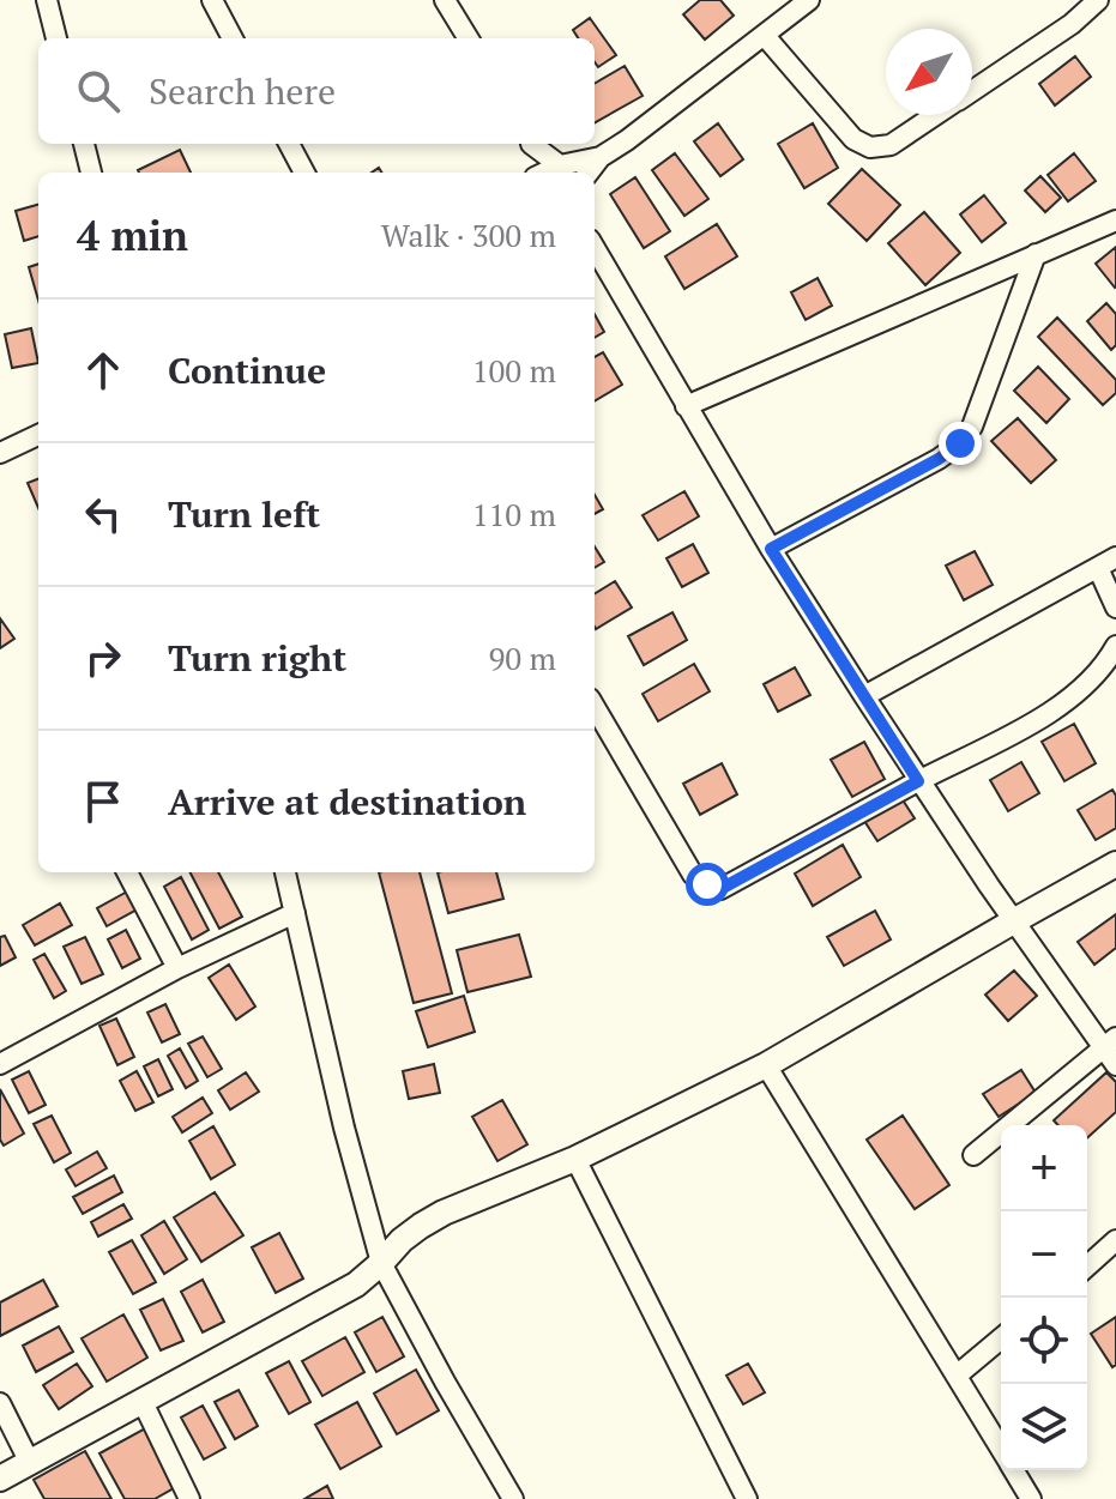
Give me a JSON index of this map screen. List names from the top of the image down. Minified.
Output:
{"north":"bottom left","page":{"search":"Search here","heading":["4 min","Walk · 300 m"],"list":[["Continue","100 m"],["Turn left","110 m"],["Turn right","90 m"],"Arrive at destination"],"map_buttons":["+","−"]}}
